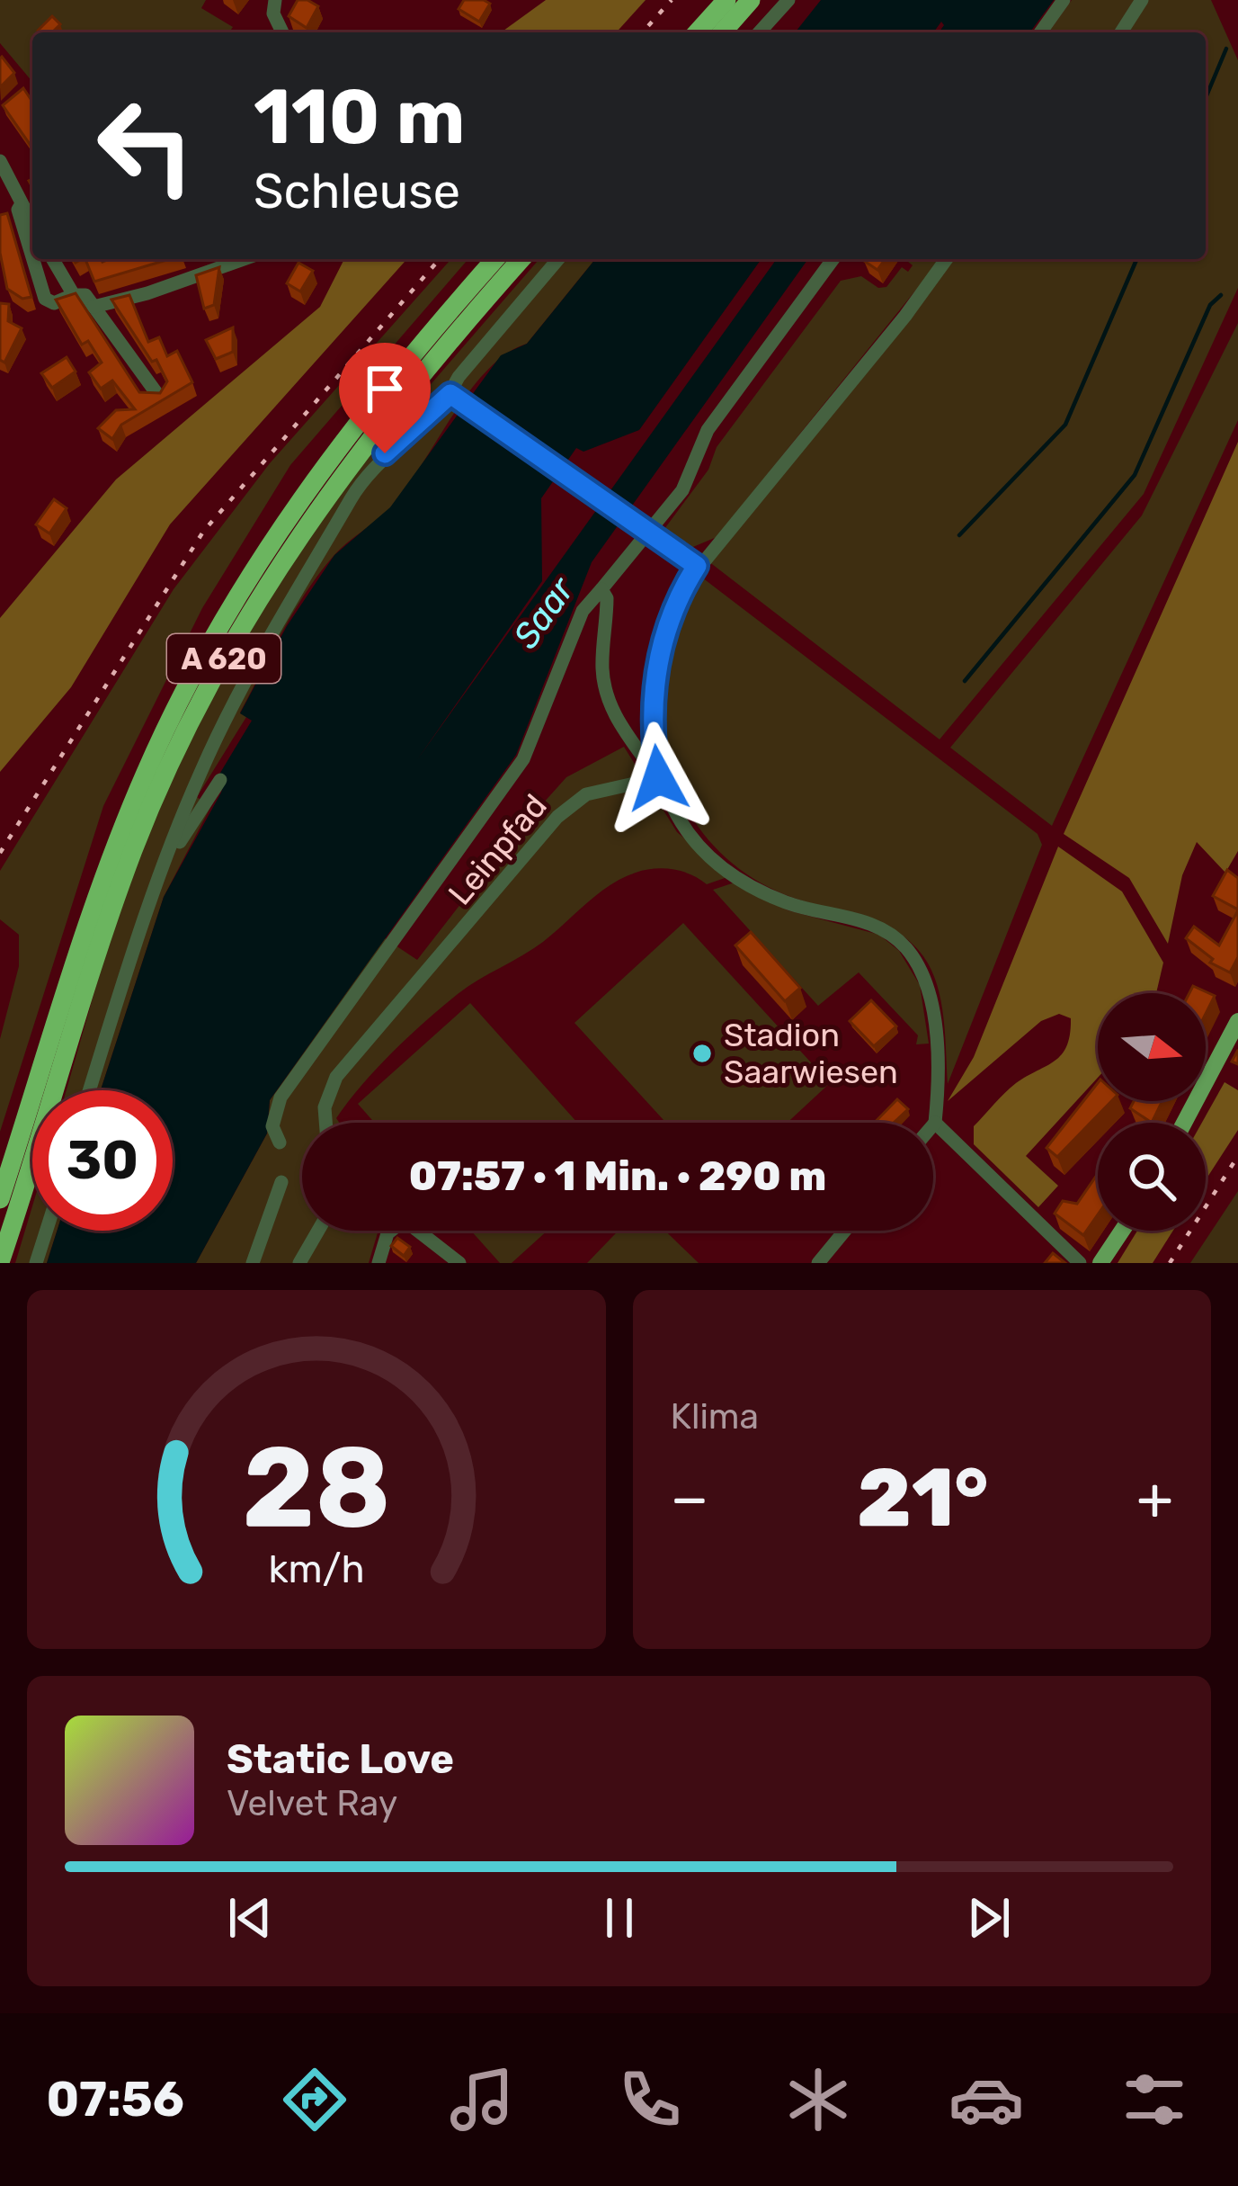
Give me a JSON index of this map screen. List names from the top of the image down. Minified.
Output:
{"streets":{"highway":["A 620"],"street":["Leinpfad"]},"water":["Saar"],"places":["Stadion Saarwiesen"],"north":"right","page":{"turn":["110 m","Schleuse"],"limit":"30","trip":"07:57 · 1 Min. · 290 m","tile":"Klima","heat":["−","21°","+"],"song":["Static Love","Velvet Ray"],"tabs":"07:56","gauge":["28","km/h"]}}
